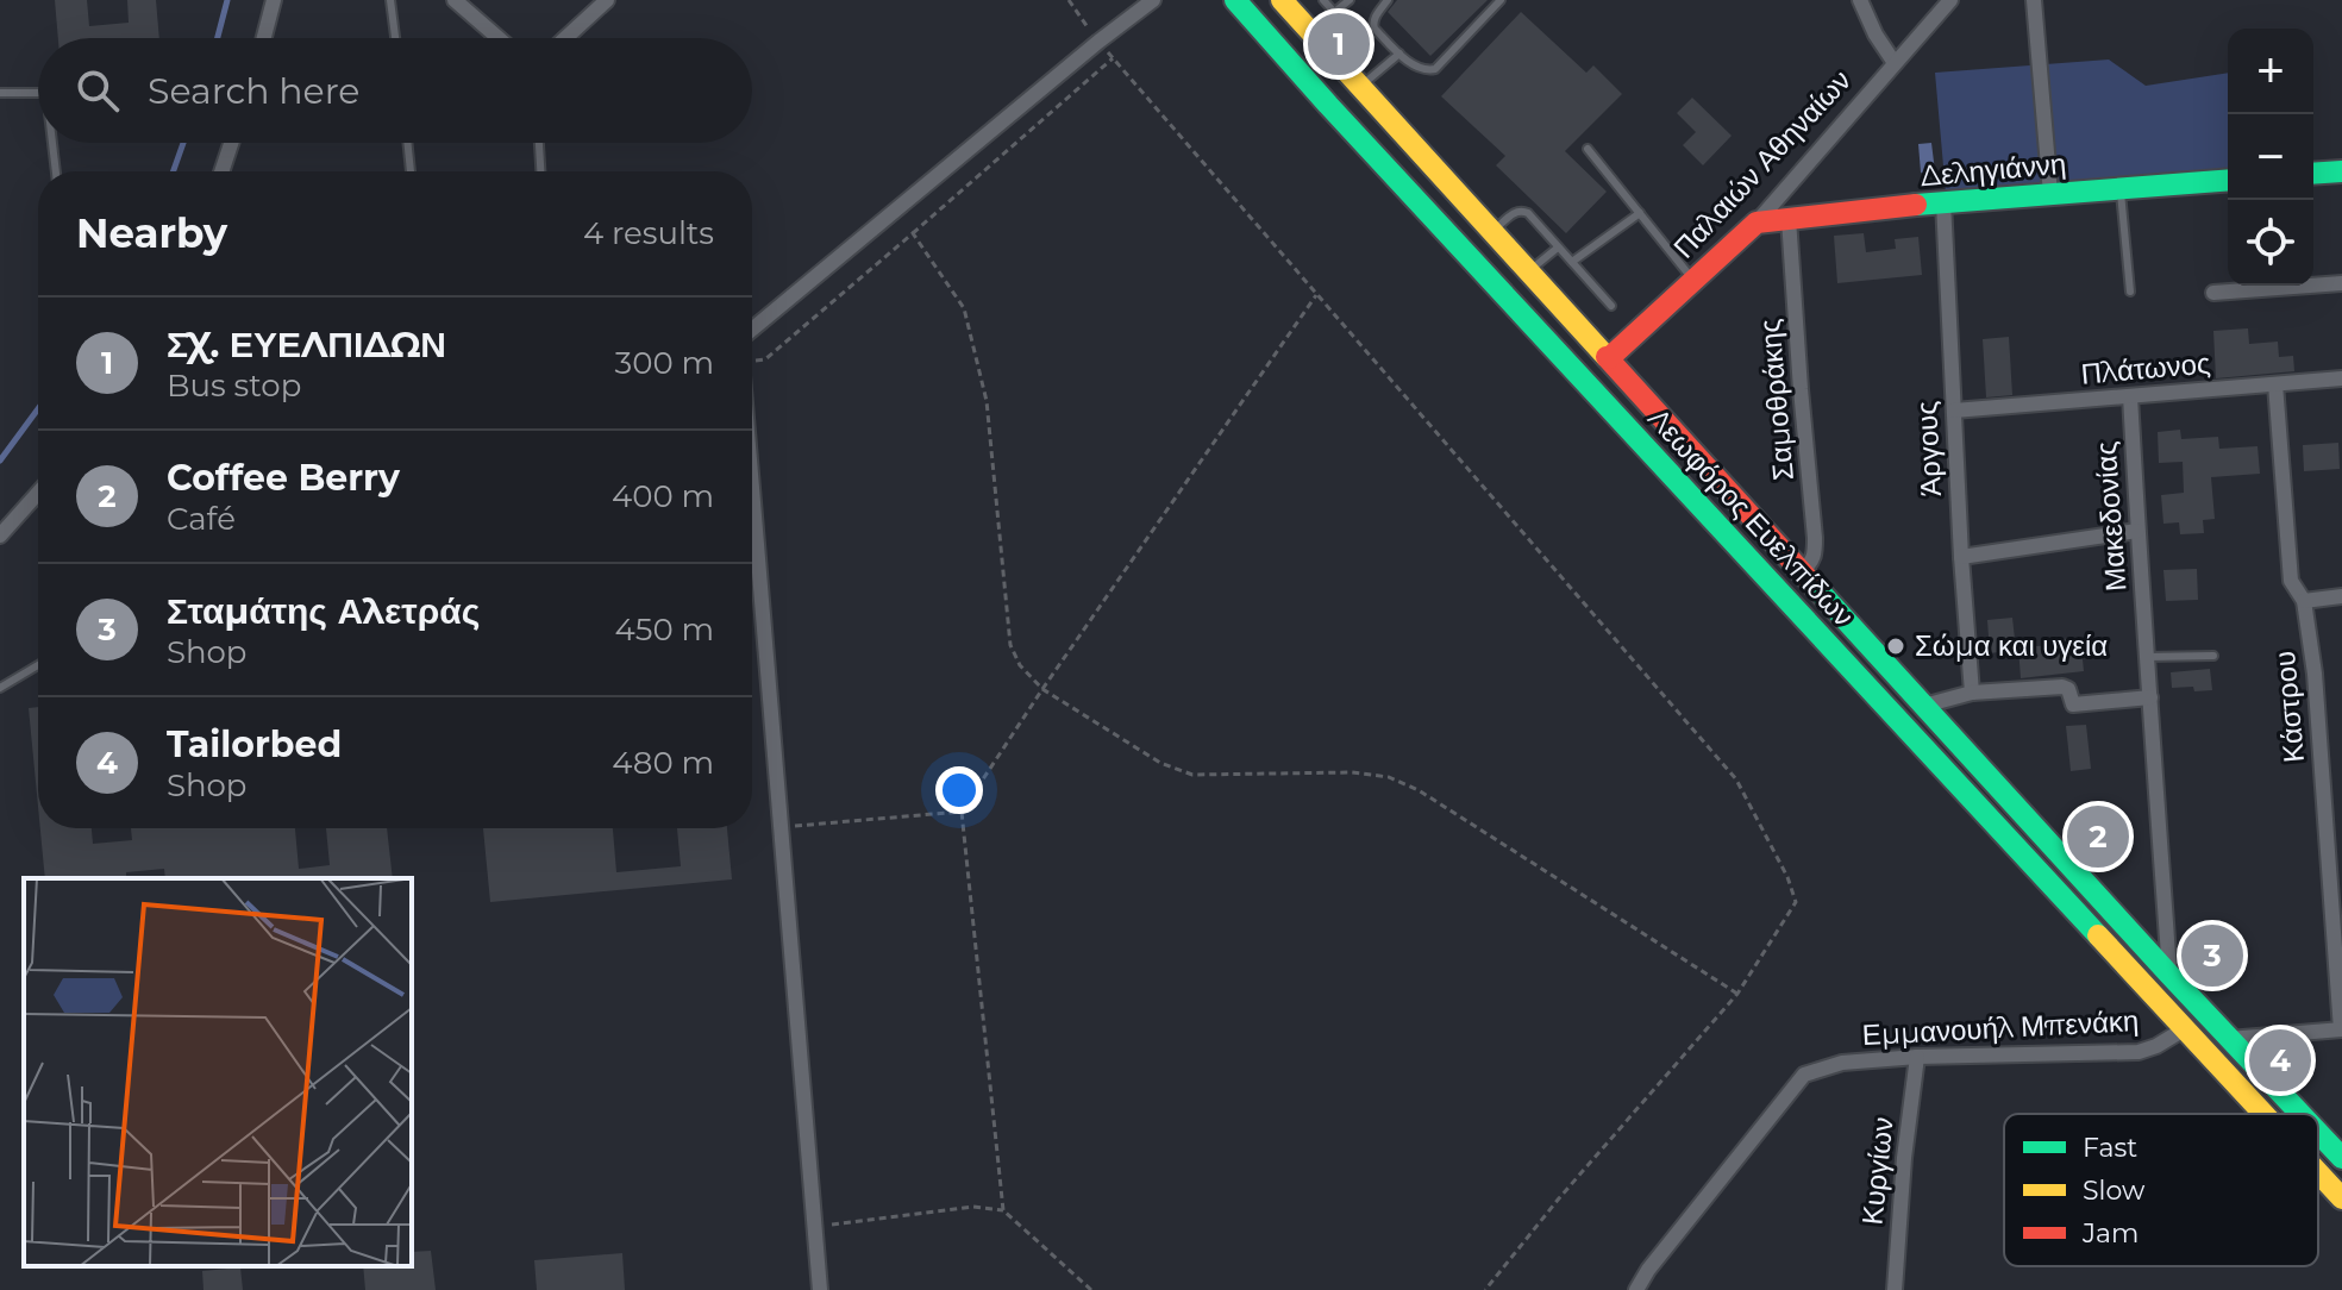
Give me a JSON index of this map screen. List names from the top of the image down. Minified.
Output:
{"streets":{"main road":["Παλαιών Αθηναίων","Δεληγιάννη","Λεωφόρος Ευελπίδων"],"street":["Πλάτωνος","Σαμοθράκης","Άργους","Μακεδονίας","Κάστρου","Εμμανουήλ Μπενάκη","Κυργίων"]},"crossings":[["Παλαιών Αθηναίων","Δεληγιάννη"],["Παλαιών Αθηναίων","Λεωφόρος Ευελπίδων"],["Δεληγιάννη","Σαμοθράκης"],["Δεληγιάννη","Άργους"],["Πλάτωνος","Άργους"],["Πλάτωνος","Μακεδονίας"],["Πλάτωνος","Κάστρου"],["Σαμοθράκης","Λεωφόρος Ευελπίδων"],["Μακεδονίας","Λεωφόρος Ευελπίδων"],["Λεωφόρος Ευελπίδων","Εμμανουήλ Μπενάκη"],["Εμμανουήλ Μπενάκη","Κυργίων"]],"places":["Σώμα και υγεία"],"legend":["Fast","Slow","Jam"],"page":{"pins":["1","2","3","4"],"map_buttons":["+","−"],"search":"Search here","heading":["Nearby","4 results"],"list":[{"mark":"1","name":"ΣΧ. ΕΥΕΛΠΙΔΩΝ","note":"Bus stop","value":"300 m"},{"mark":"2","name":"Coffee Berry","note":"Café","value":"400 m"},{"mark":"3","name":"Σταμάτης Αλετράς","note":"Shop","value":"450 m"},{"mark":"4","name":"Tailorbed","note":"Shop","value":"480 m"}]}}
